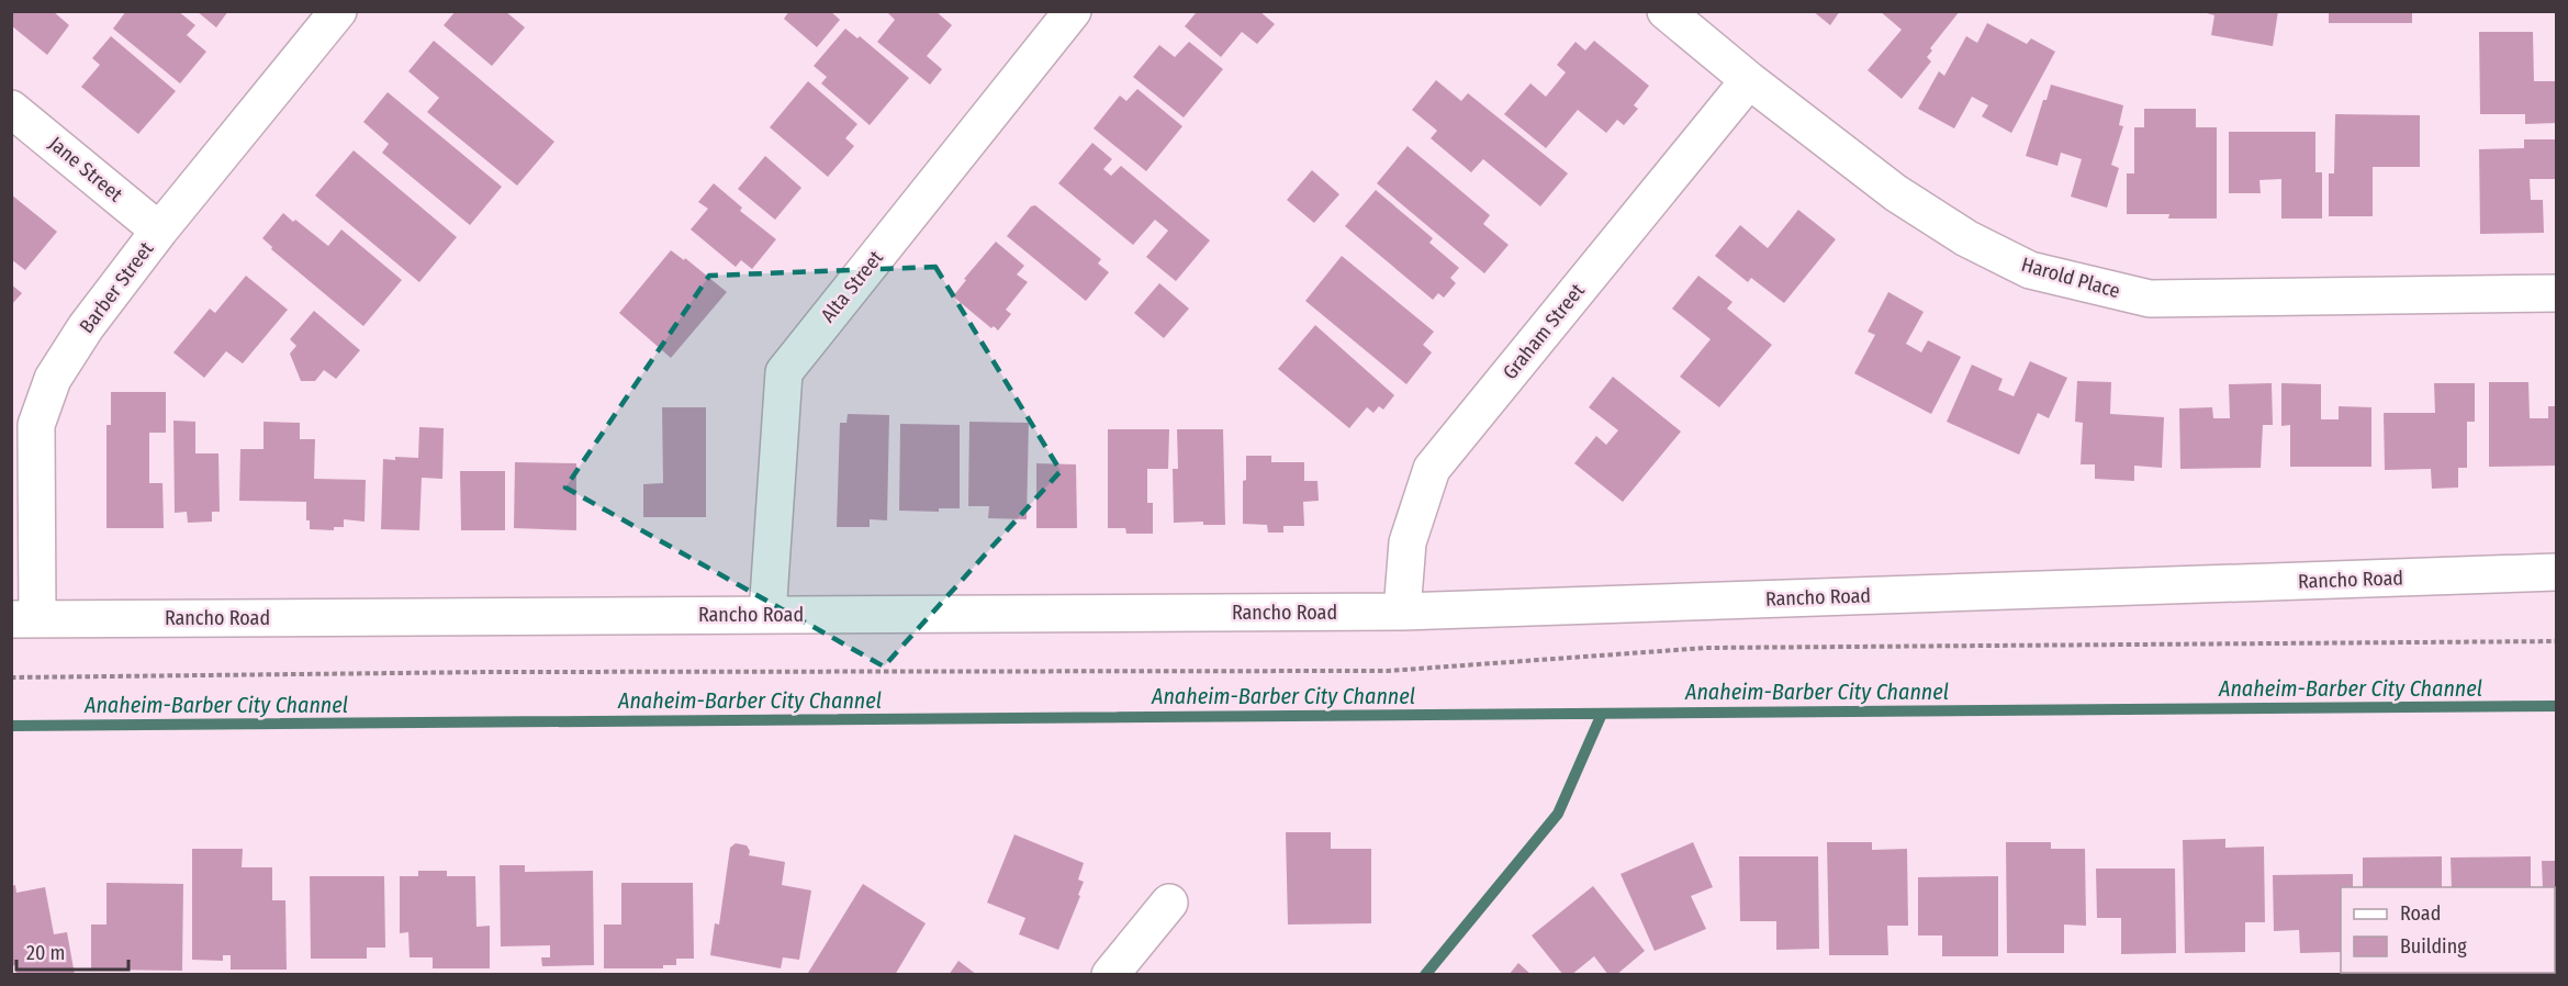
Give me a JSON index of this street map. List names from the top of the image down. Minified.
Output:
{"streets":{"street":["Jane Street","Harold Place","Alta Street","Barber Street","Graham Street","Rancho Road"]},"crossings":[["Jane Street","Barber Street"],["Harold Place","Graham Street"],["Alta Street","Rancho Road"],["Barber Street","Rancho Road"],["Graham Street","Rancho Road"]],"water":["Anaheim-Barber City Channel"],"legend":["Road","Building"],"scale_bar":"20 m"}
